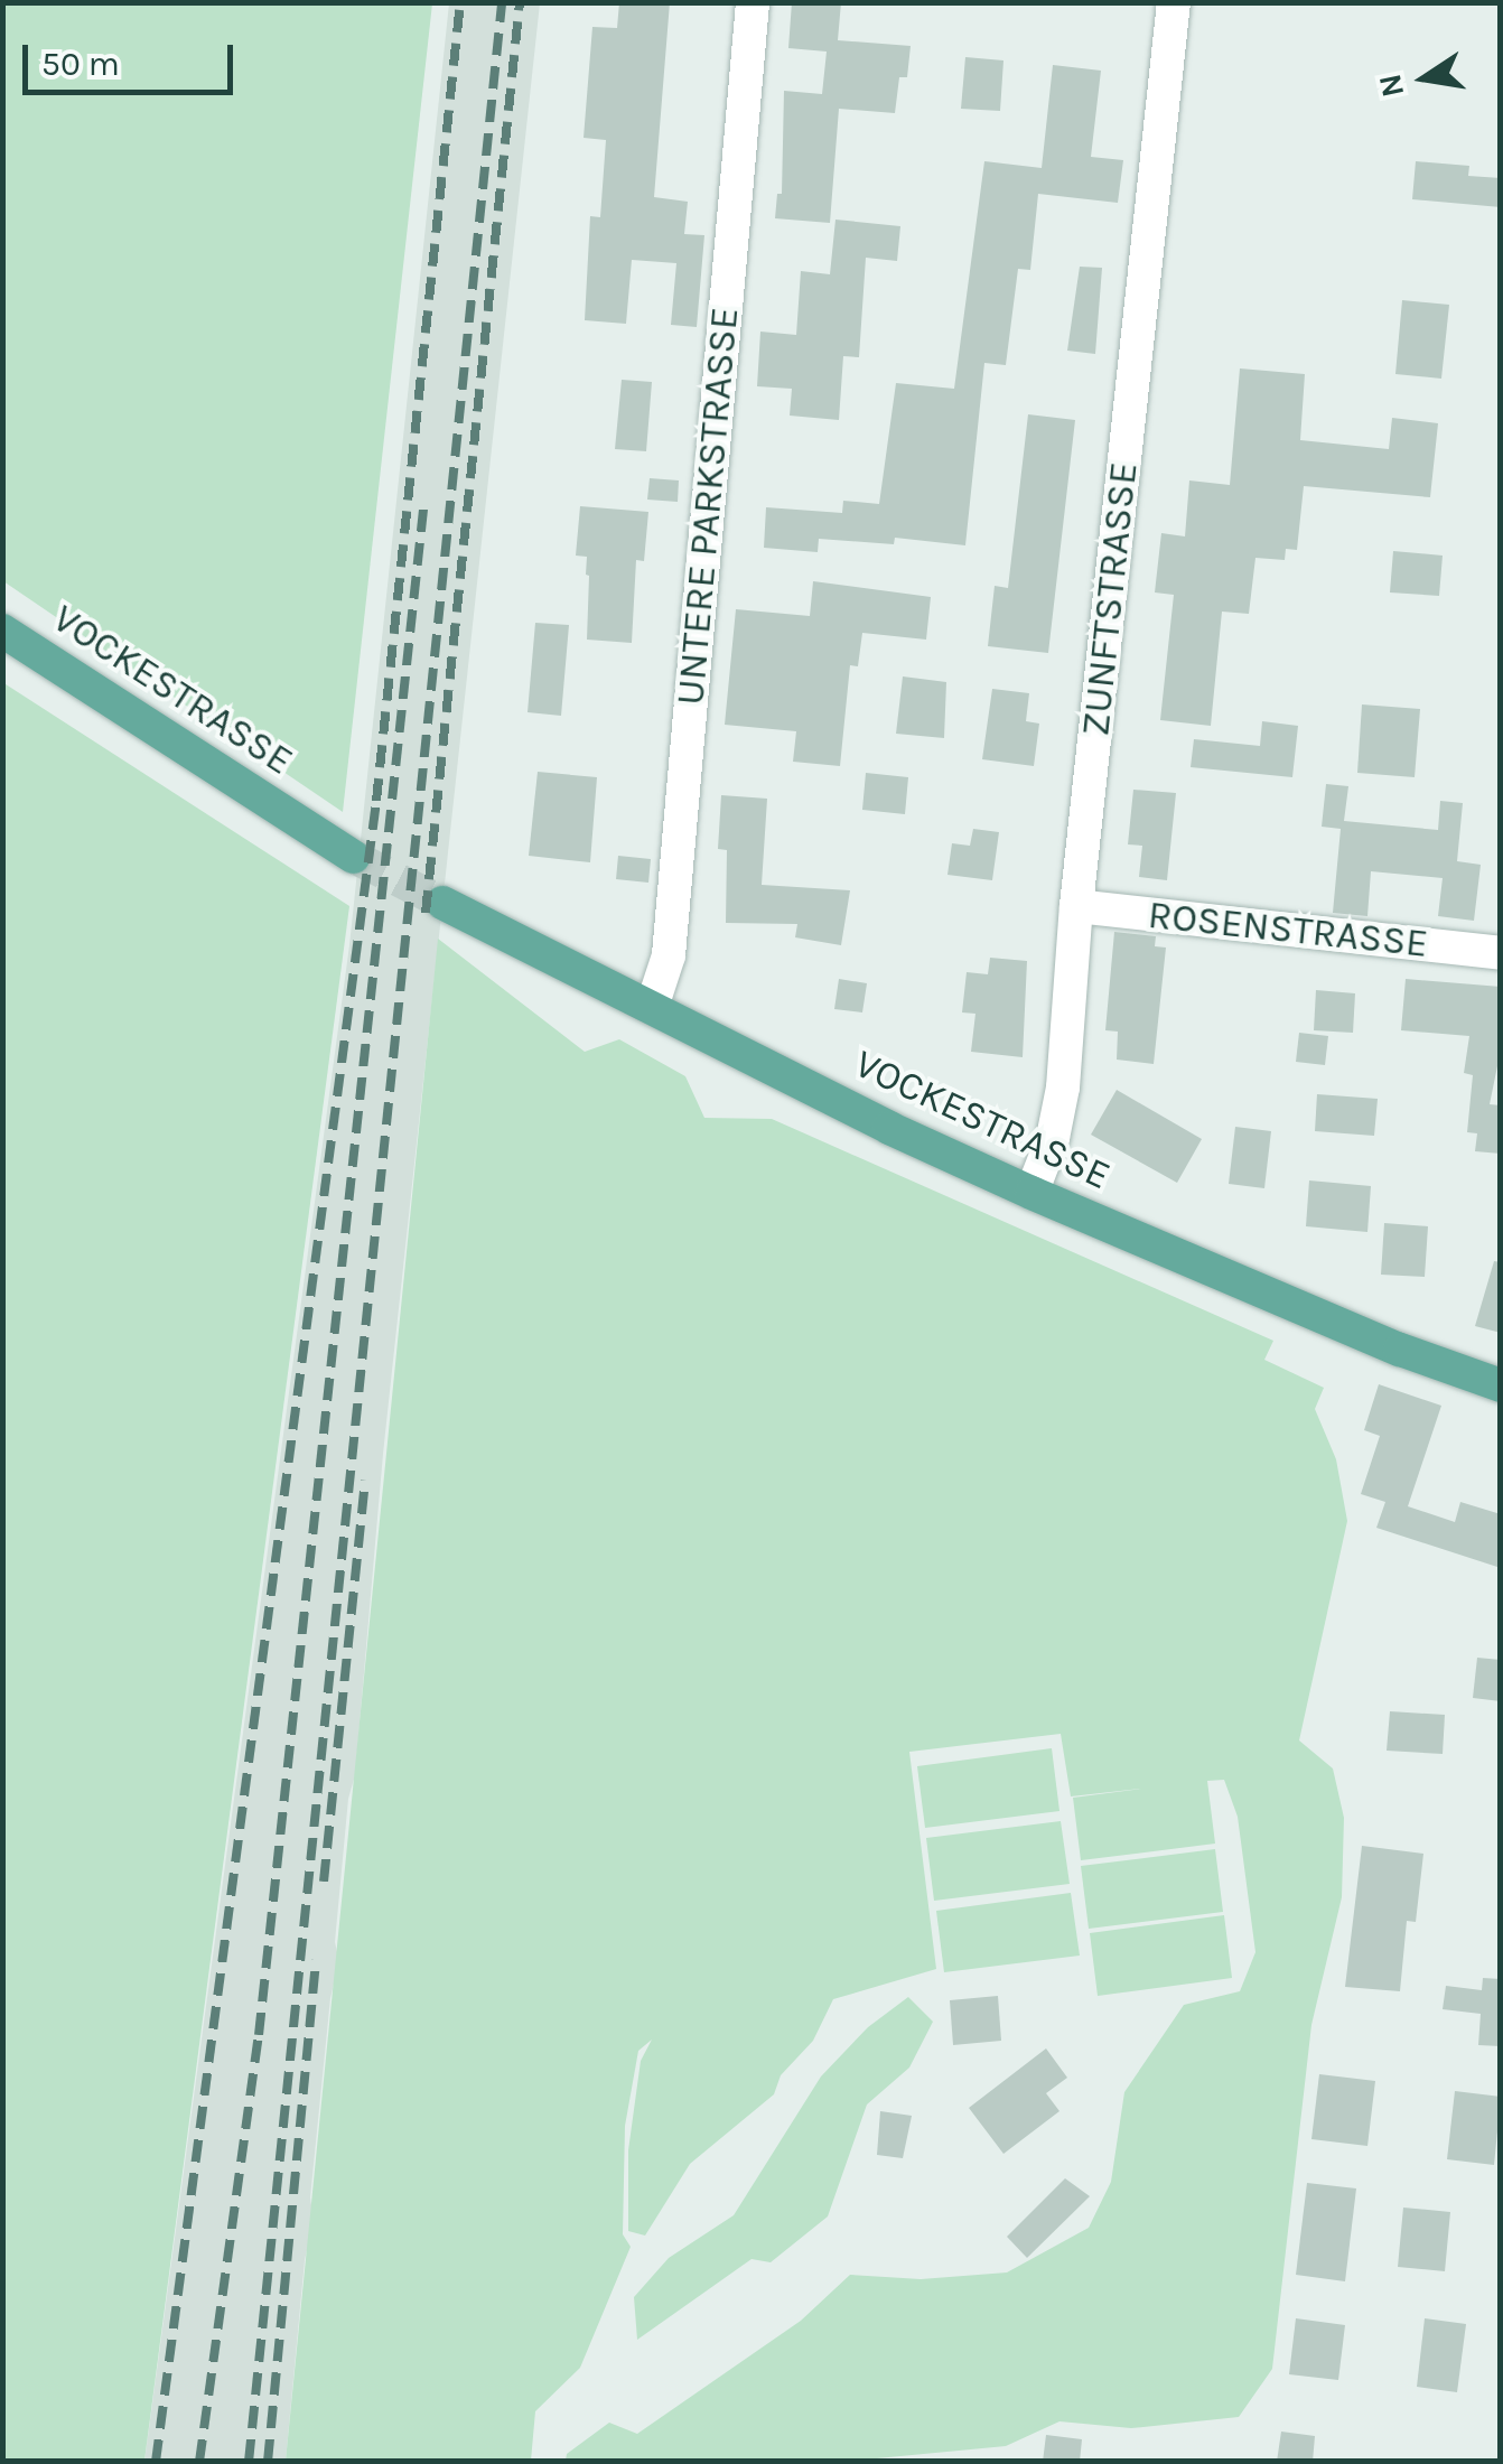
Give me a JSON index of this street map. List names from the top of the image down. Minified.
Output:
{"streets":{"main road":["VOCKESTRASSE"],"street":["UNTERE PARKSTRASSE","ZUNFTSTRASSE","ROSENSTRASSE"]},"crossings":[["UNTERE PARKSTRASSE","VOCKESTRASSE"],["ZUNFTSTRASSE","VOCKESTRASSE"],["ZUNFTSTRASSE","ROSENSTRASSE"]],"scale_bar":"50 m","north":"left"}
